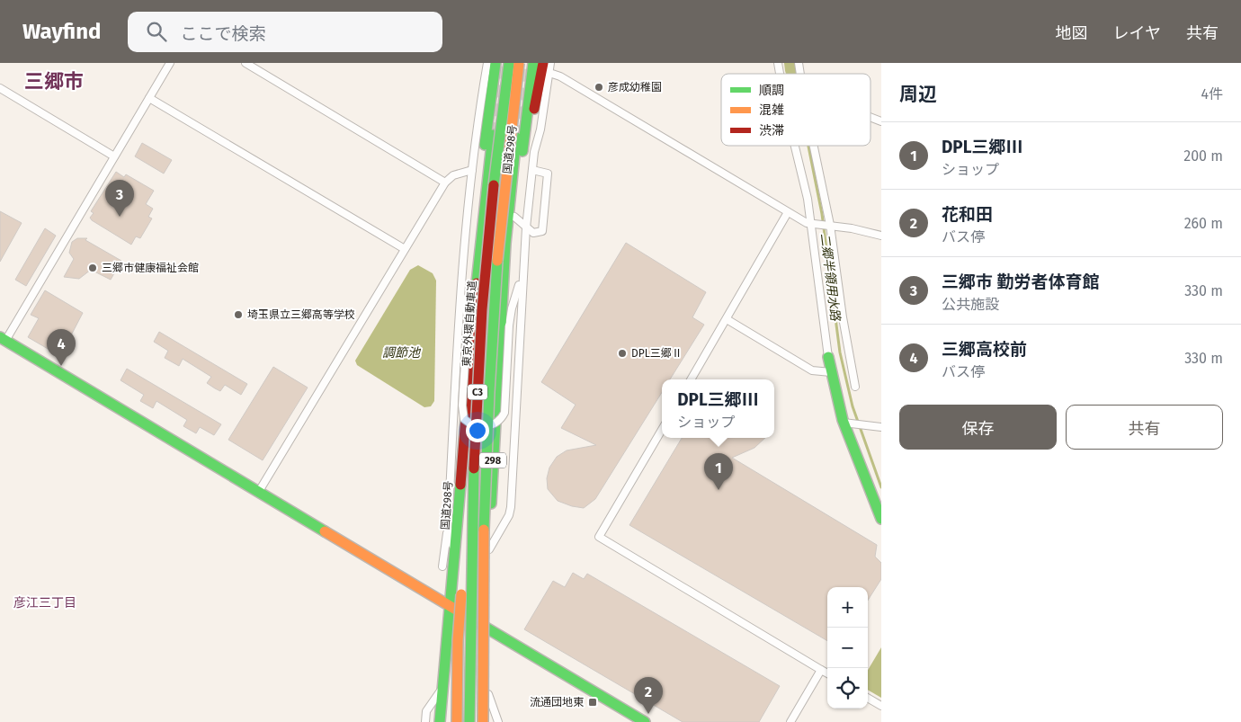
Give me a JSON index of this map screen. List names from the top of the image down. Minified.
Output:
{"streets":{"main road":["国道298号","東京外環自動車道","C3","298"]},"districts":["三郷市","彦江三丁目"],"water":["二郷半領用水路","調節池"],"places":{"other":["彦成幼稚園","三郷市健康福祉会館","埼玉県立三郷高等学校","DPL三郷Ⅱ"],"transit":["流通団地東"]},"legend":["順調","混雑","渋滞"],"page":{"header":"Wayfind","search":"ここで検索","nav":["地図","レイヤ","共有"],"heading":["周辺","4件"],"list":[{"mark":"1","name":"DPL三郷Ⅲ","note":"ショップ","value":"200 m"},{"mark":"2","name":"花和田","note":"バス停","value":"260 m"},{"mark":"3","name":"三郷市 勤労者体育館","note":"公共施設","value":"330 m"},{"mark":"4","name":"三郷高校前","note":"バス停","value":"330 m"}],"pins":["3","4","1","2"],"popup":["DPL三郷Ⅲ","ショップ"],"buttons":["保存","共有"],"map_buttons":["+","−"]}}
